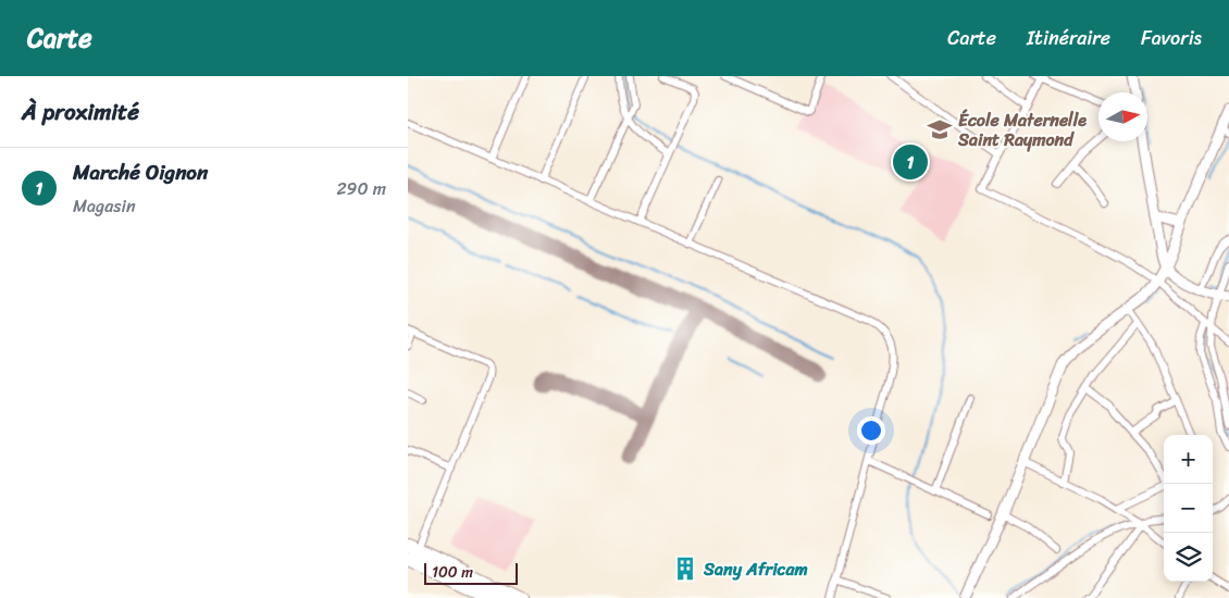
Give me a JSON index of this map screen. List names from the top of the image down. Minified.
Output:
{"places":{"school or university":["École Maternelle Saint Raymond"],"building":["Sany Africam"]},"scale_bar":"100 m","north":"right","page":{"header":"Carte","nav":["Carte","Itinéraire","Favoris"],"heading":"À proximité","pins":"1","list":[{"mark":"1","name":"Marché Oignon","note":"Magasin","value":"290 m"}],"map_buttons":["+","−"],"scale":"100 m"}}
